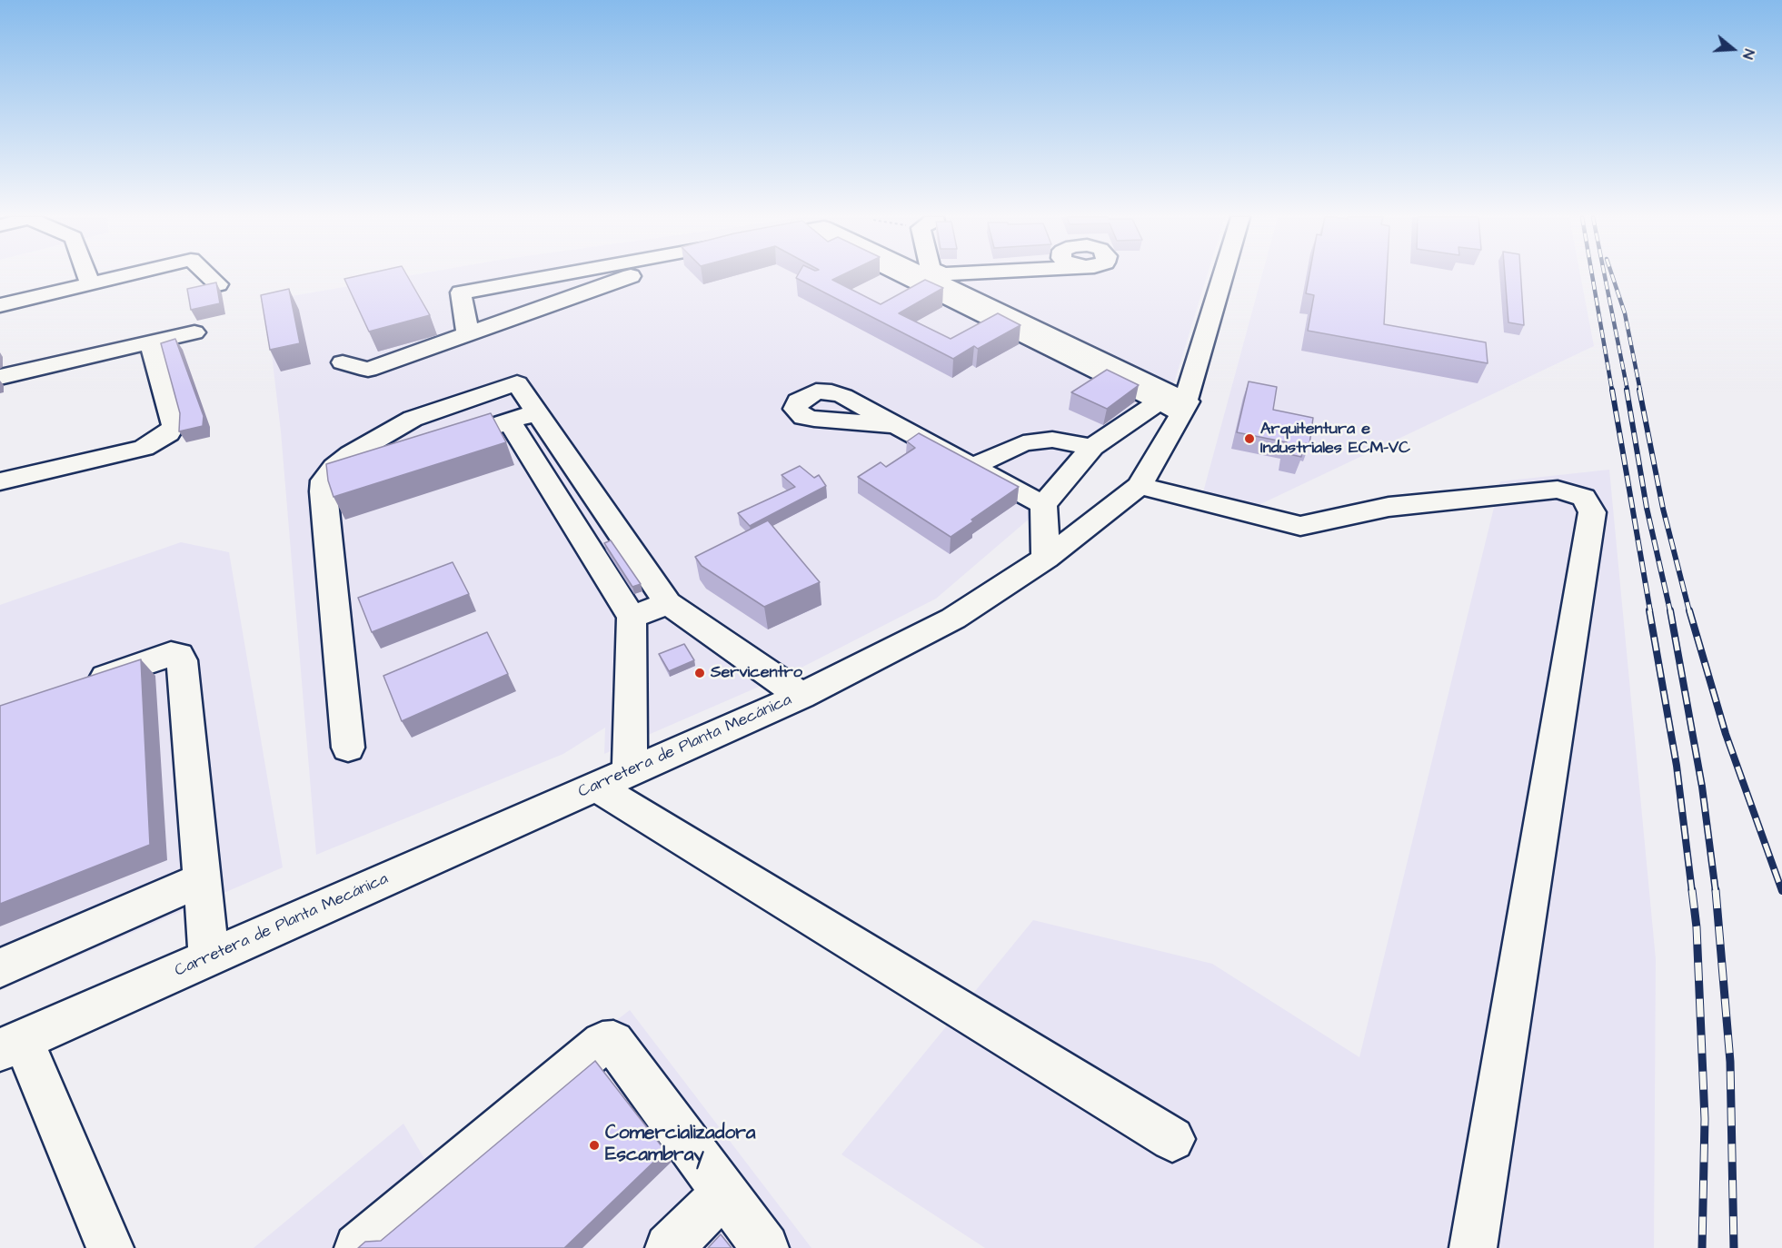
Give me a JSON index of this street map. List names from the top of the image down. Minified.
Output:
{"streets":{"street":["Carretera de Planta Mecánica"]},"places":["Arquitentura e Industriales ECM-VC","Servicentro","Comercializadora Escambray"],"north":"right"}
